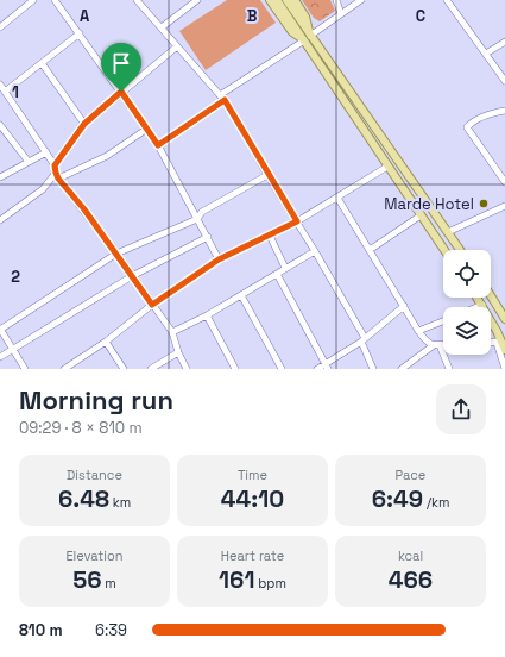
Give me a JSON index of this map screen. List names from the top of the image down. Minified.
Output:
{"places":["Marde Hotel"],"page":{"heading":["Morning run","09:29 · 8 × 810 m"],"stats":[["Distance","6.48 km"],["Time","44:10"],["Pace","6:49 /km"],["Elevation","56 m"],["Heart rate","161 bpm"],["kcal","466"]],"list":[{"name":"810 m","note":"6:39"}]},"grid":{"columns":["A","B","C"],"rows":["1","2"]}}
